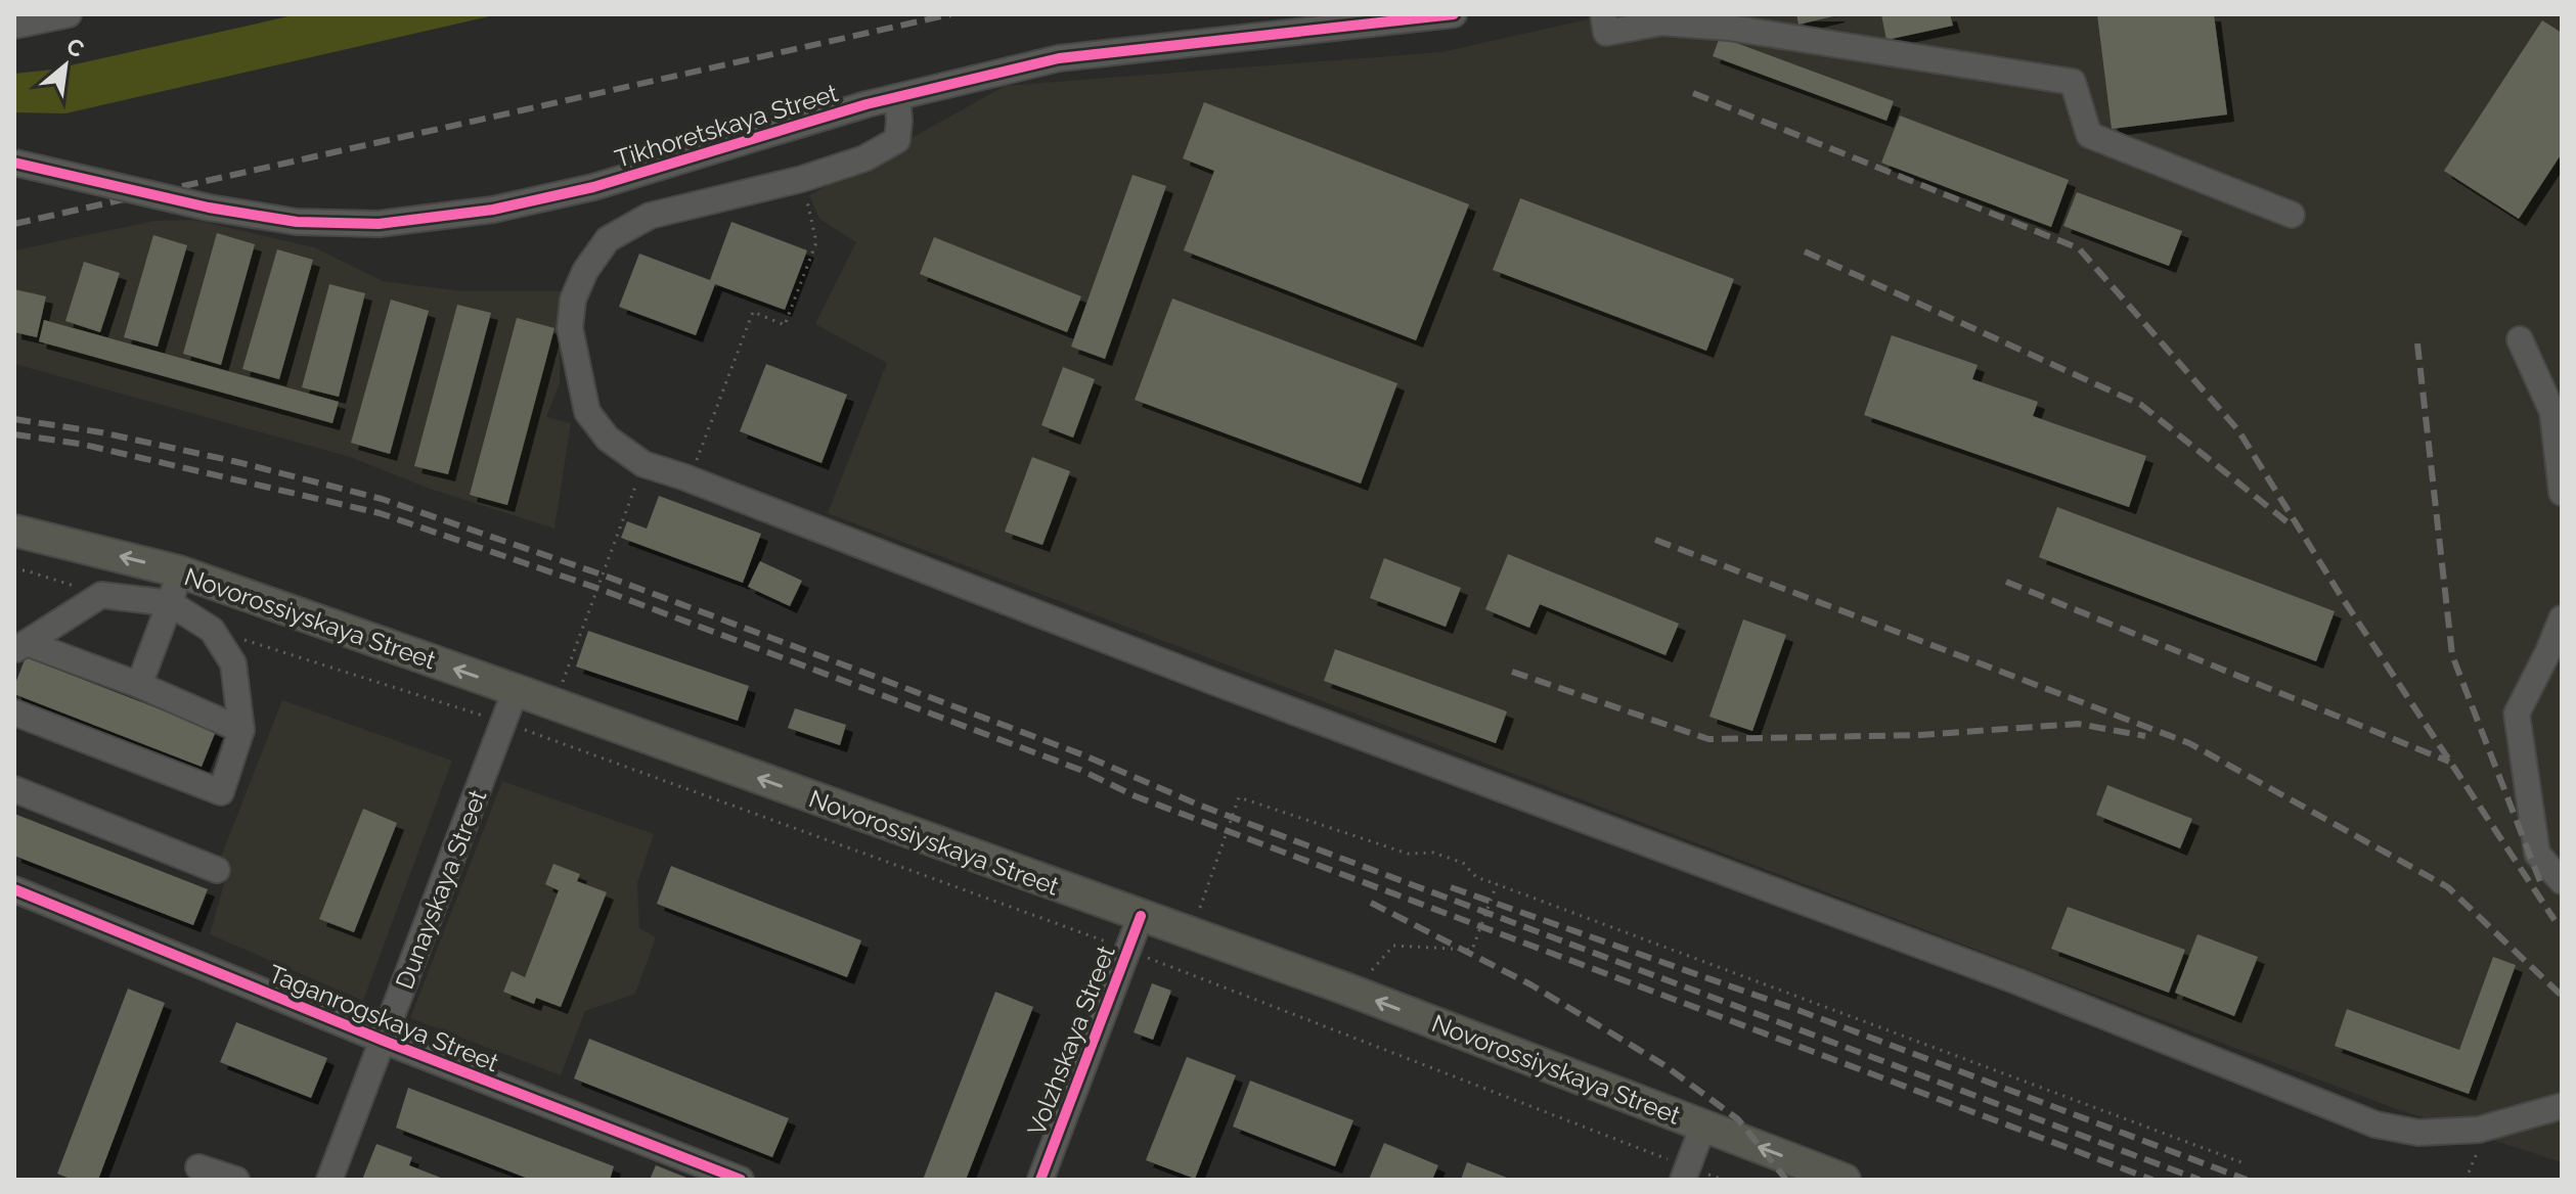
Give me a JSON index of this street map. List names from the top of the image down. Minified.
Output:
{"streets":{"main road":["Novorossiyskaya Street"],"street":["Tikhoretskaya Street","Dunayskaya Street","Taganrogskaya Street","Volzhskaya Street"]},"crossings":[["Novorossiyskaya Street","Dunayskaya Street"],["Novorossiyskaya Street","Volzhskaya Street"],["Dunayskaya Street","Taganrogskaya Street"]],"one_way":["Novorossiyskaya Street"],"north":"top right"}
